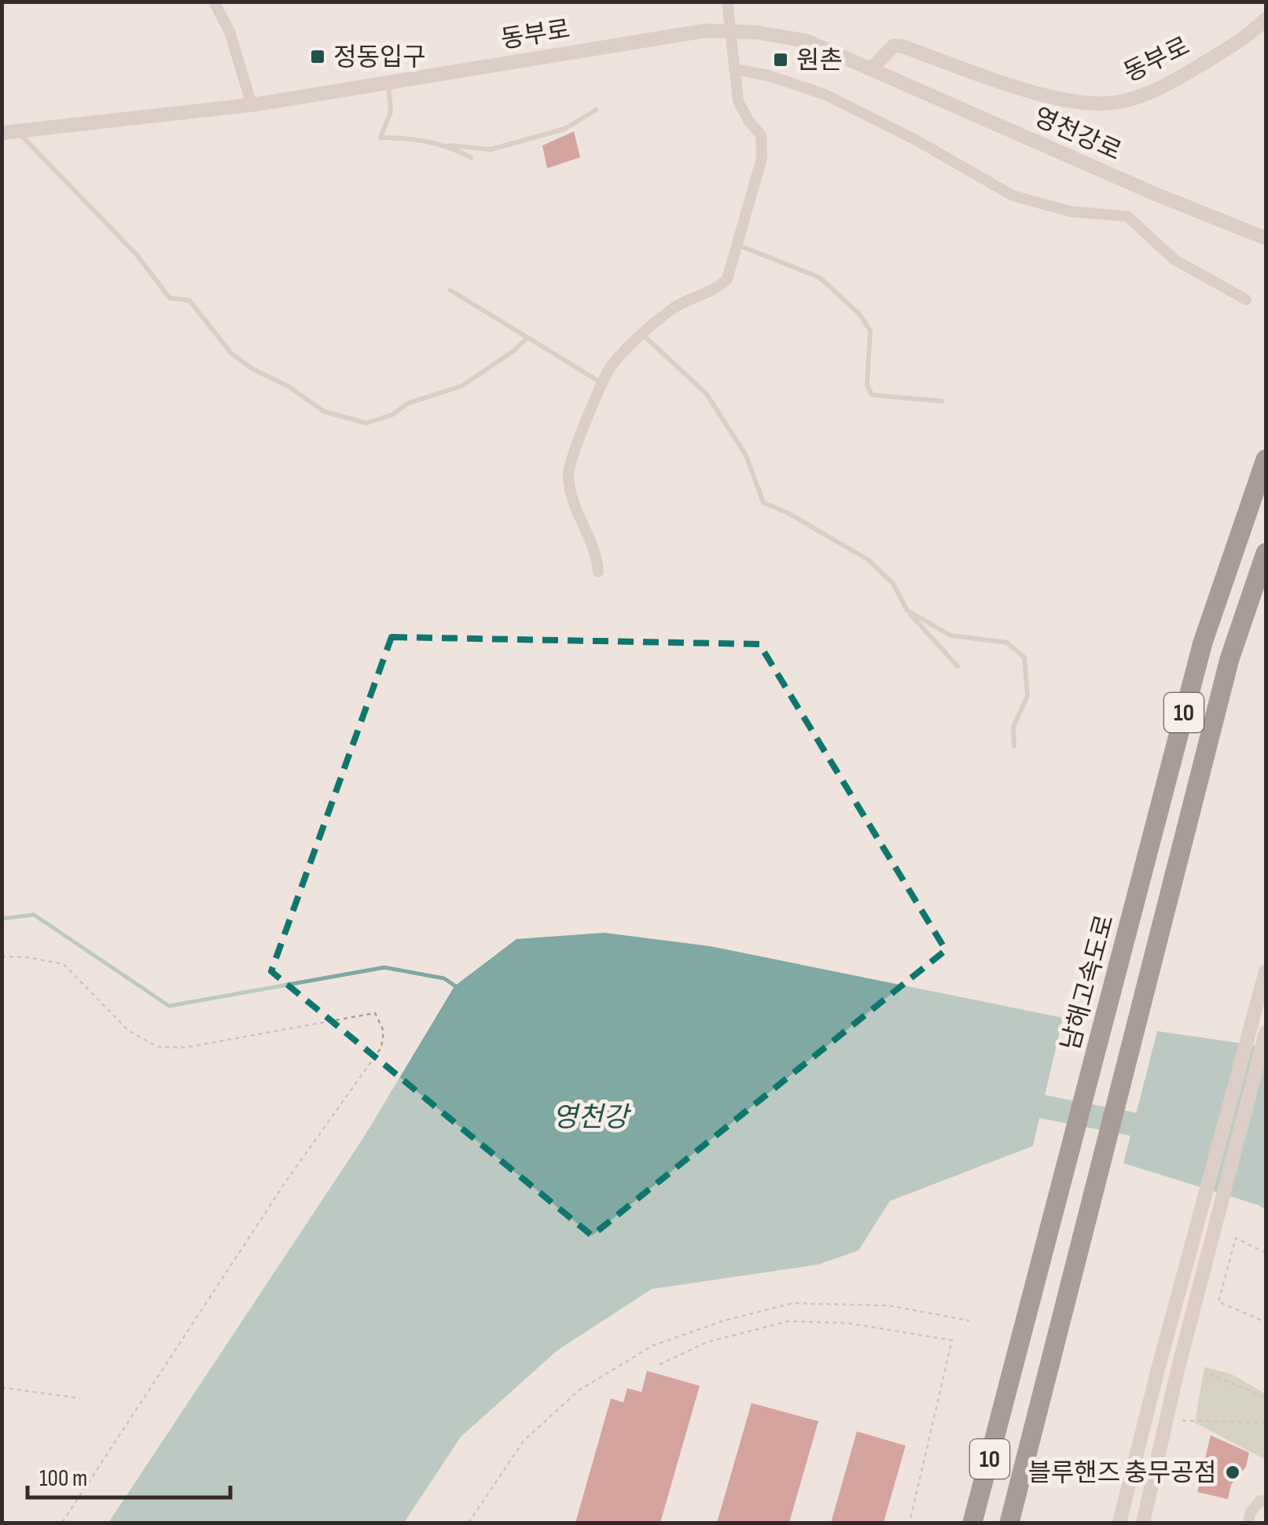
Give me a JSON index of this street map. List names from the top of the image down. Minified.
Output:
{"streets":{"highway":["10","남해고속도로"],"street":["동부로","영천강로"]},"crossings":[["동부로","영천강로"]],"water":["영천강"],"places":{"transit":["정동입구","원촌"],"other":["블루핸즈 충무공점"]},"scale_bar":"100 m"}
